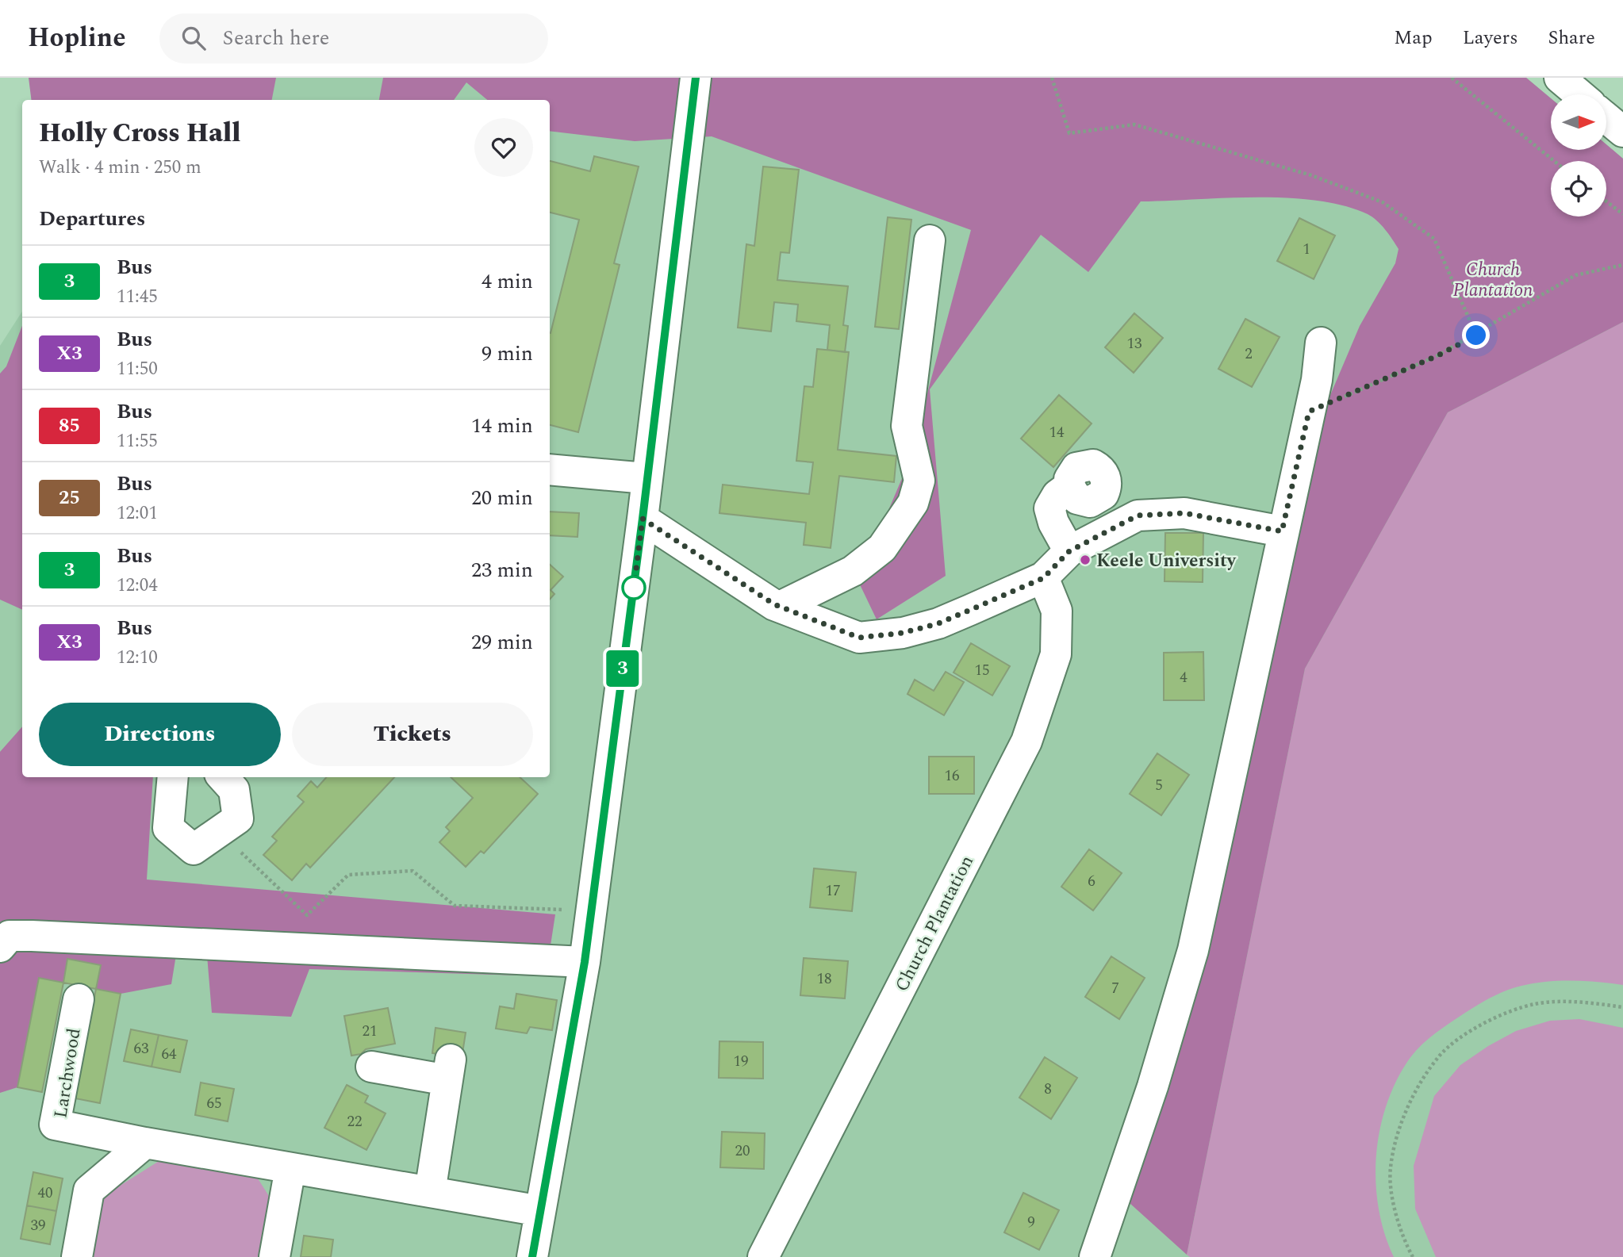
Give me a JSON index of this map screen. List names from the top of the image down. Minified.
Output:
{"streets":{"street":["Church Plantation","Larchwood"]},"parks":["Church Plantation"],"places":["Keele University"],"lines":["bus line 3"],"house_numbers":["1","13","2","14","15","4","16","5","6","17","18","7","21","63","64","19","8","65","22","20","40","9","39"],"north":"right","page":{"header":"Hopline","search":"Search here","nav":["Map","Layers","Share"],"on_map":"3","heading":[["Holly Cross Hall","Walk · 4 min · 250 m"],"Departures"],"list":[{"mark":"3","name":"Bus","note":"11:45","value":"4 min"},{"mark":"X3","name":"Bus","note":"11:50","value":"9 min"},{"mark":"85","name":"Bus","note":"11:55","value":"14 min"},{"mark":"25","name":"Bus","note":"12:01","value":"20 min"},{"mark":"3","name":"Bus","note":"12:04","value":"23 min"},{"mark":"X3","name":"Bus","note":"12:10","value":"29 min"}],"buttons":["Directions","Tickets"]}}
